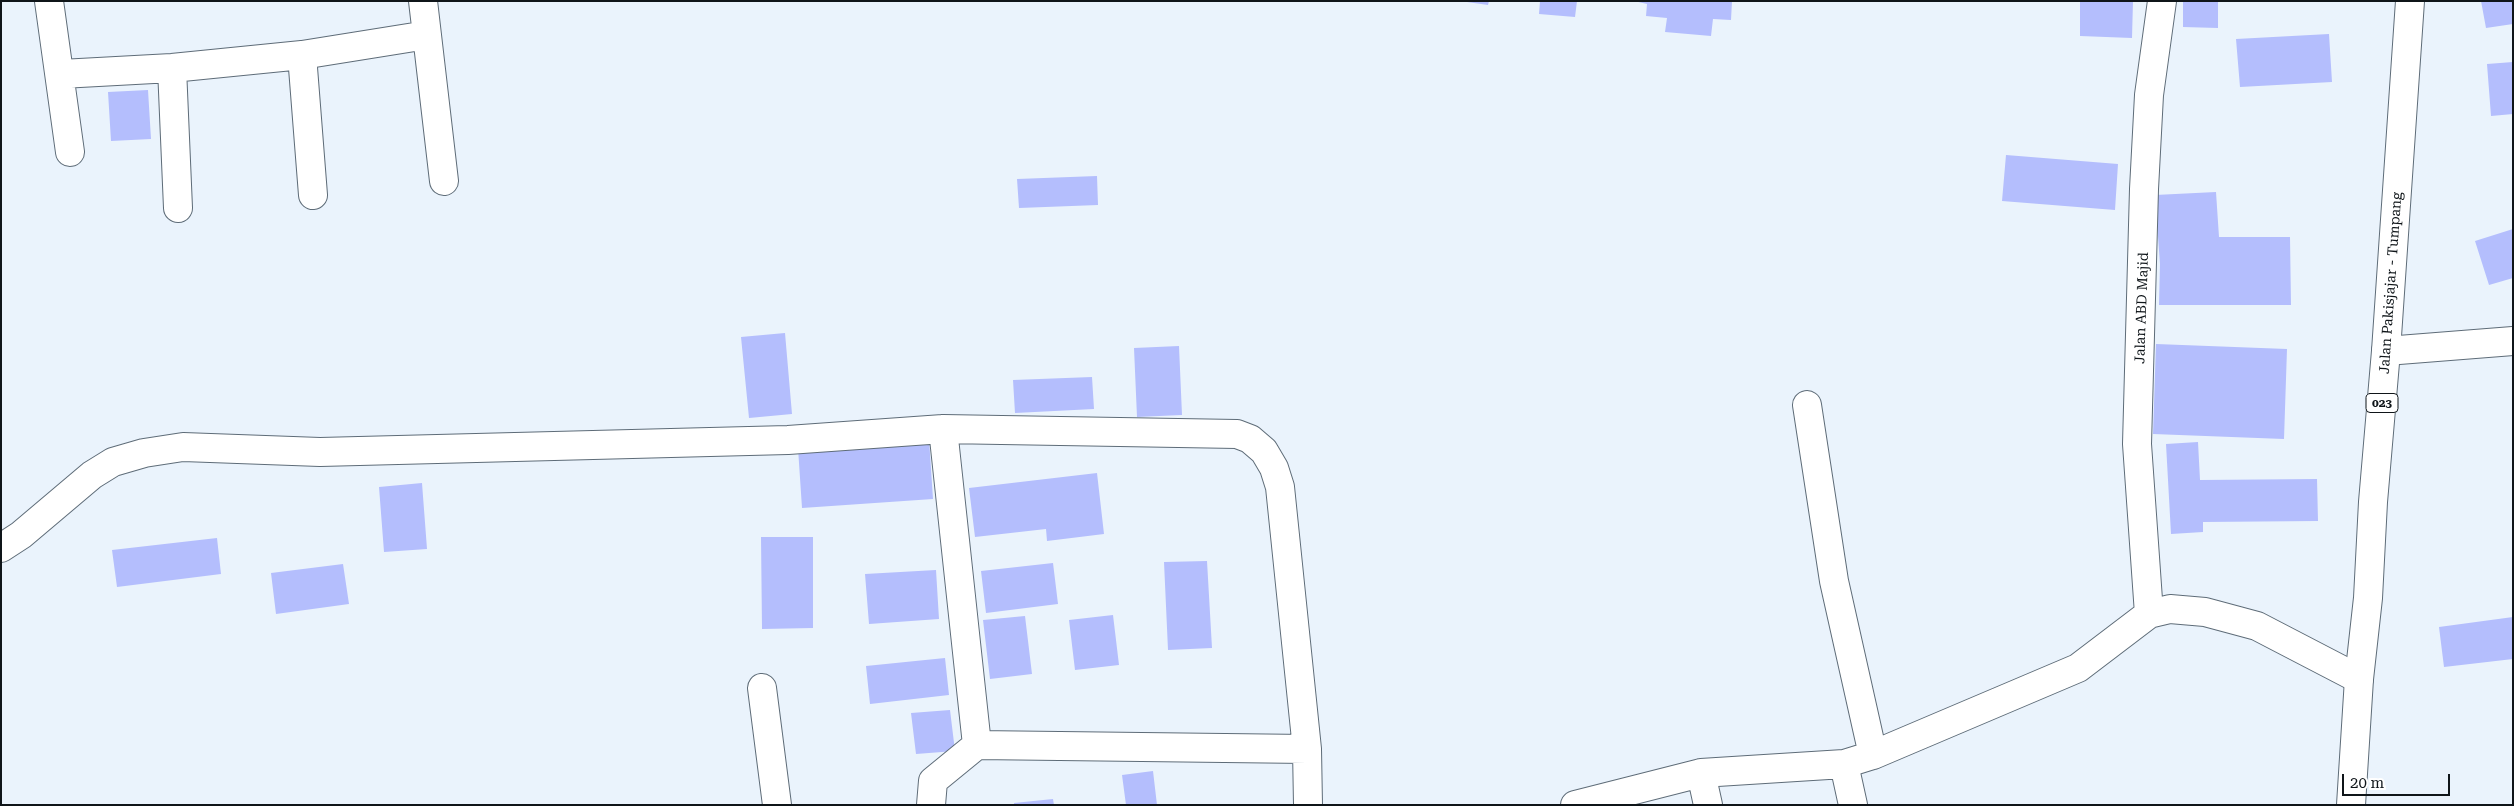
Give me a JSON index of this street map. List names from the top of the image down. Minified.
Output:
{"streets":{"street":["Jalan Pakisjajar - Tumpang","Jalan ABD Majid","023"]},"scale_bar":"20 m"}
